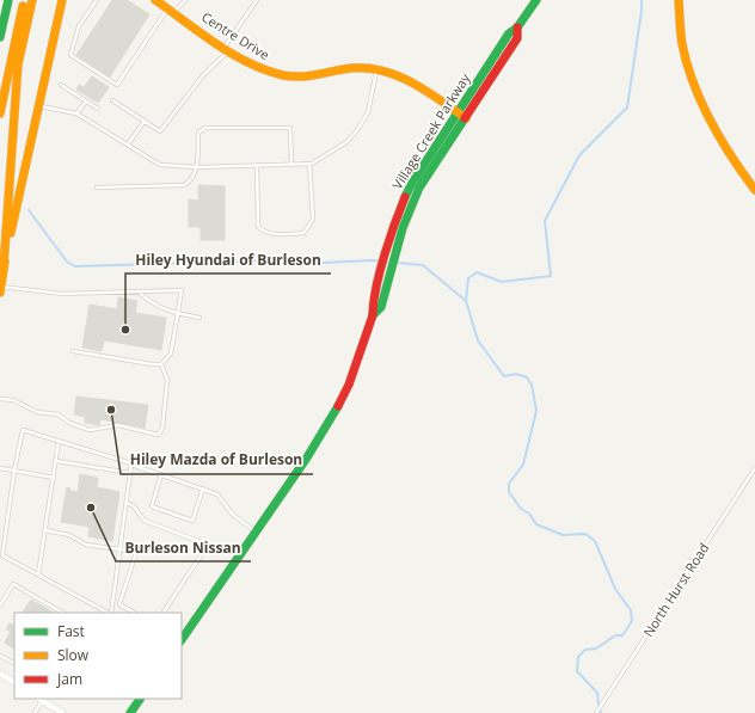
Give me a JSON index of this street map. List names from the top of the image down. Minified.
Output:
{"streets":{"main road":["Centre Drive","Village Creek Parkway"],"lane":["North Hurst Road"]},"crossings":[["Centre Drive","Village Creek Parkway"]],"places":["Hiley Hyundai of Burleson","Hiley Mazda of Burleson","Burleson Nissan"],"legend":["Fast","Slow","Jam"]}
